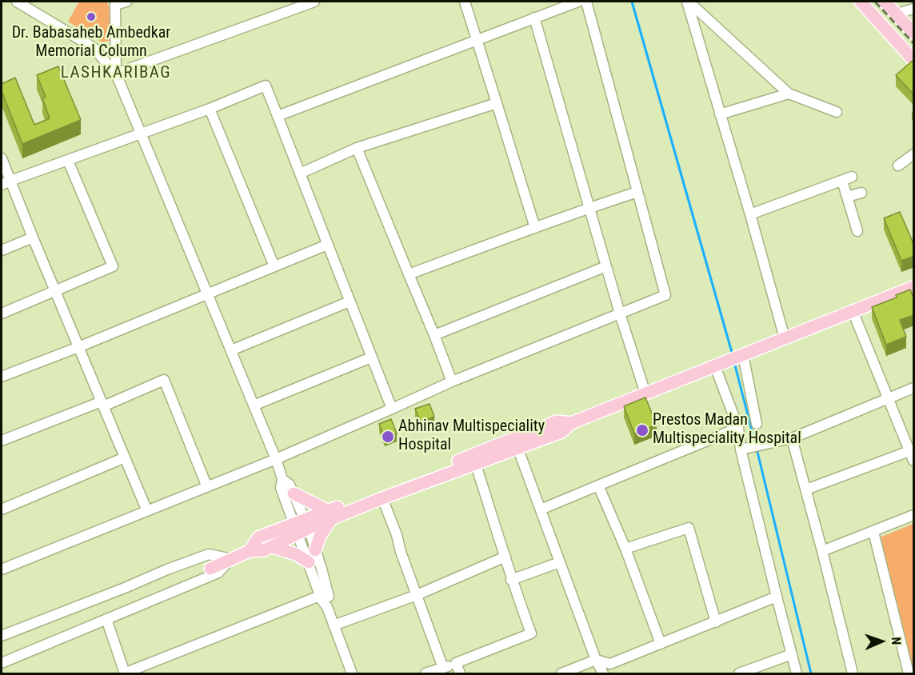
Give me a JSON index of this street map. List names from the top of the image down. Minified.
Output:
{"districts":["LASHKARIBAG"],"places":["Dr. Babasaheb Ambedkar Memorial Column","Prestos Madan Multispeciality Hospital","Abhinav Multispeciality Hospital"],"north":"right"}
